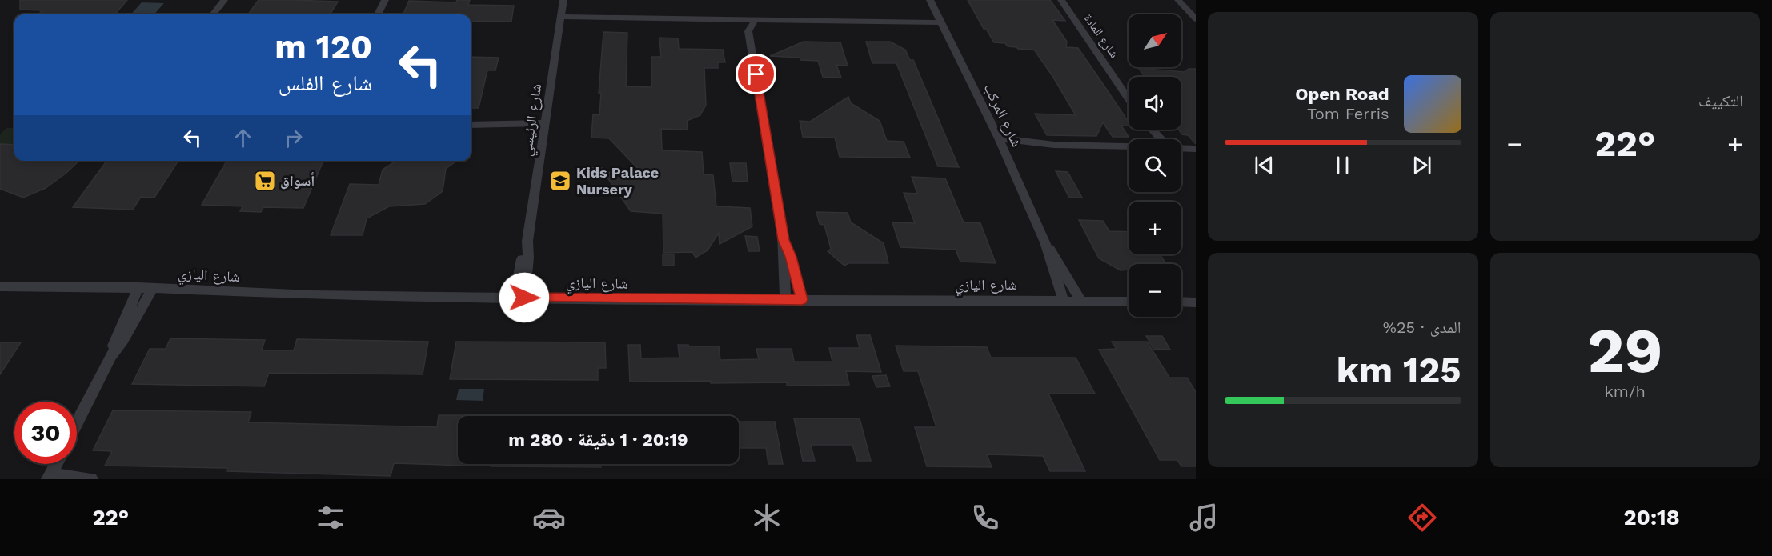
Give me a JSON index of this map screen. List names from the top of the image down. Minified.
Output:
{"streets":{"street":["شارع المادة","شارع المركب","شارع الرئيسي","شارع اليازي"]},"crossings":[["شارع المركب","شارع اليازي"],["شارع الرئيسي","شارع اليازي"]],"places":{"supermarket":["أسواق"],"school or university":["Kids Palace Nursery"]},"north":"top right","page":{"tile":["التكييف",["29","km/h"],["المدى · 25%","125 km"]],"map_buttons":["+","−"],"turn":["120 m","شارع الفلس"],"song":["Open Road","Tom Ferris"],"heat":["−","22°","+"],"limit":"30","trip":"20:19 · 1 دقيقة · 280 m","tabs":["20:18","22°"]}}
